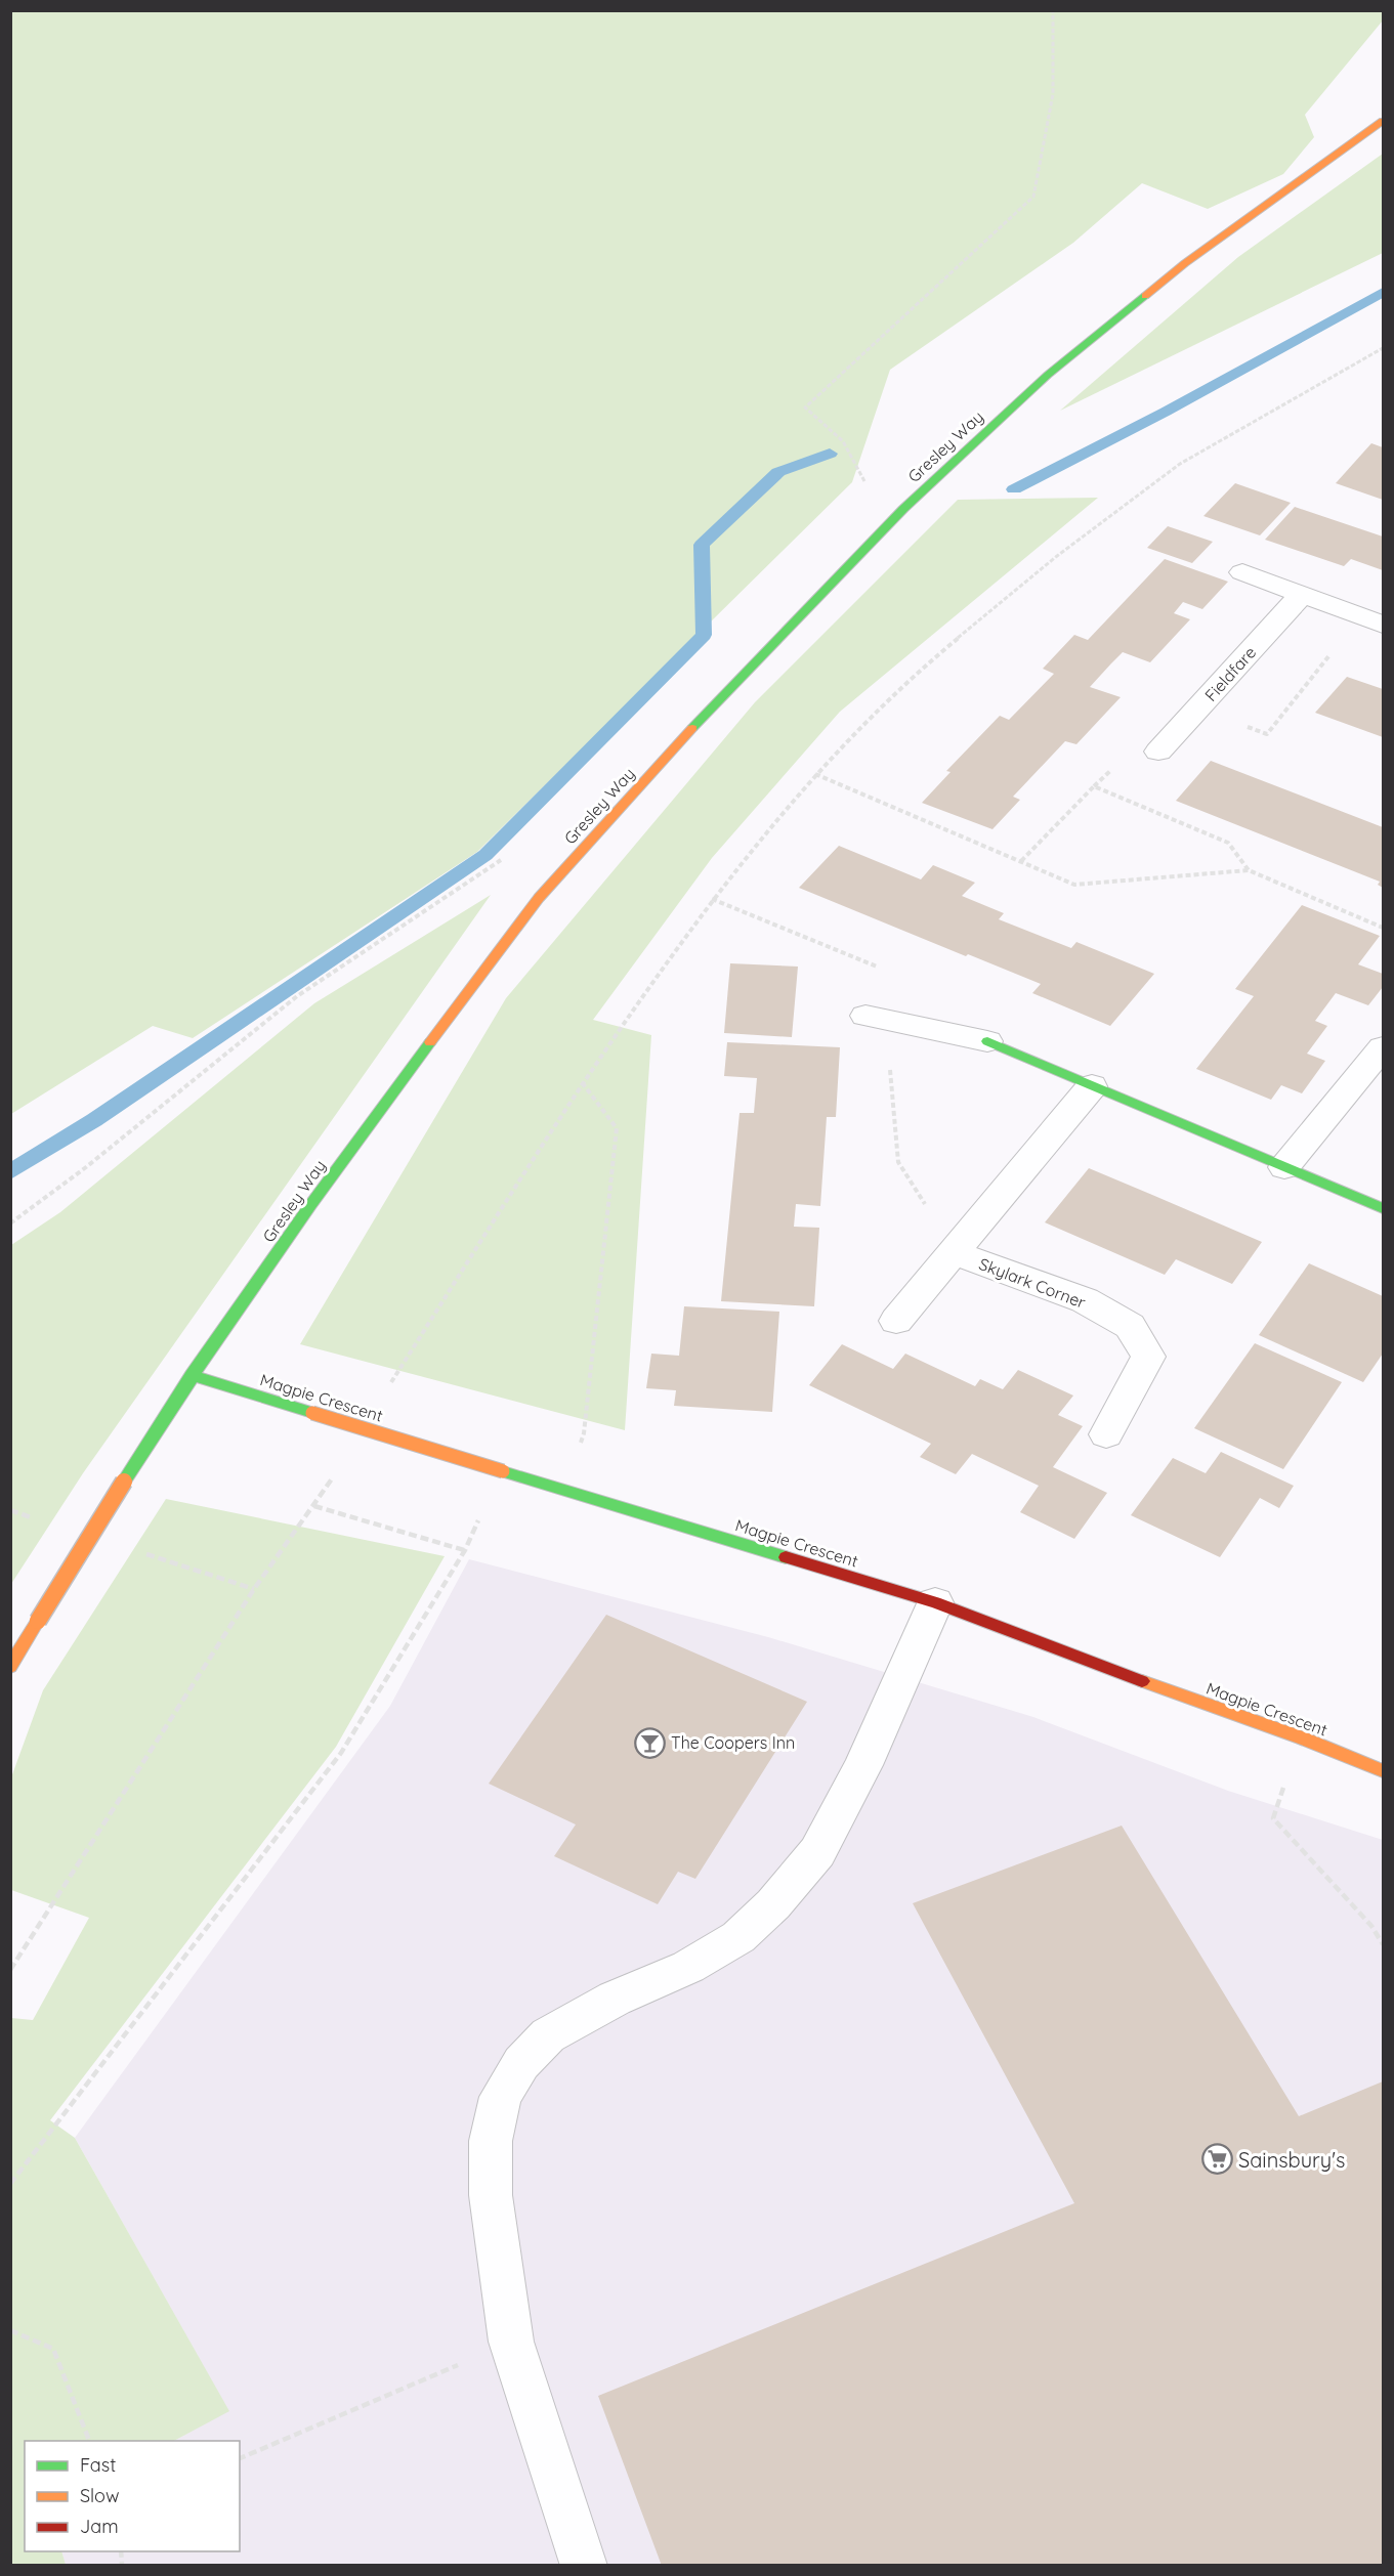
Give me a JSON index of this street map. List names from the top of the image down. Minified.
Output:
{"streets":{"street":["Gresley Way","Fieldfare","Skylark Corner","Magpie Crescent"]},"crossings":[["Gresley Way","Magpie Crescent"]],"places":{"bar":["The Coopers Inn"],"supermarket":["Sainsbury's"]},"legend":["Fast","Slow","Jam"]}
